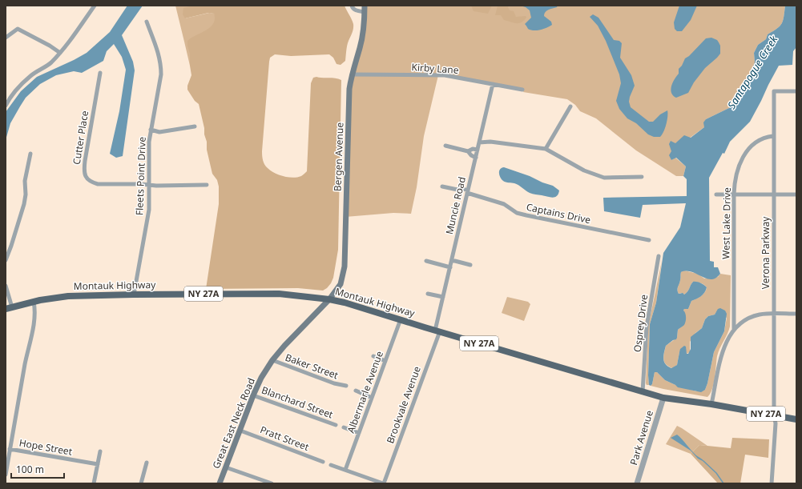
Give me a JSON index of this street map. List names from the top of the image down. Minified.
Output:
{"streets":{"main road":["Bergen Avenue","Montauk Highway","NY 27A","Great East Neck Road"],"street":["Kirby Lane","Cutter Place","Fleets Point Drive","Muncie Road","Captains Drive","West Lake Drive","Verona Parkway","Osprey Drive","Baker Street","Albermarle Avenue","Blanchard Street","Brookvale Avenue","Park Avenue","Pratt Street","Hope Street"]},"crossings":[["Kirby Lane","Bergen Avenue"],["Kirby Lane","Muncie Road"],["Cutter Place","Fleets Point Drive"],["Bergen Avenue","Montauk Highway"],["Bergen Avenue","Great East Neck Road"],["Fleets Point Drive","Montauk Highway"],["Muncie Road","Captains Drive"],["Muncie Road","Montauk Highway"],["Muncie Road","Brookvale Avenue"],["West Lake Drive","Verona Parkway"],["Verona Parkway","NY 27A"],["Montauk Highway","NY 27A"],["Montauk Highway","Osprey Drive"],["Montauk Highway","Albermarle Avenue"],["Montauk Highway","Brookvale Avenue"],["Montauk Highway","Great East Neck Road"],["Montauk Highway","Park Avenue"],["NY 27A","Park Avenue"],["Baker Street","Great East Neck Road"],["Blanchard Street","Great East Neck Road"],["Great East Neck Road","Pratt Street"]],"water":["Santapogue Creek"],"scale_bar":"100 m"}
